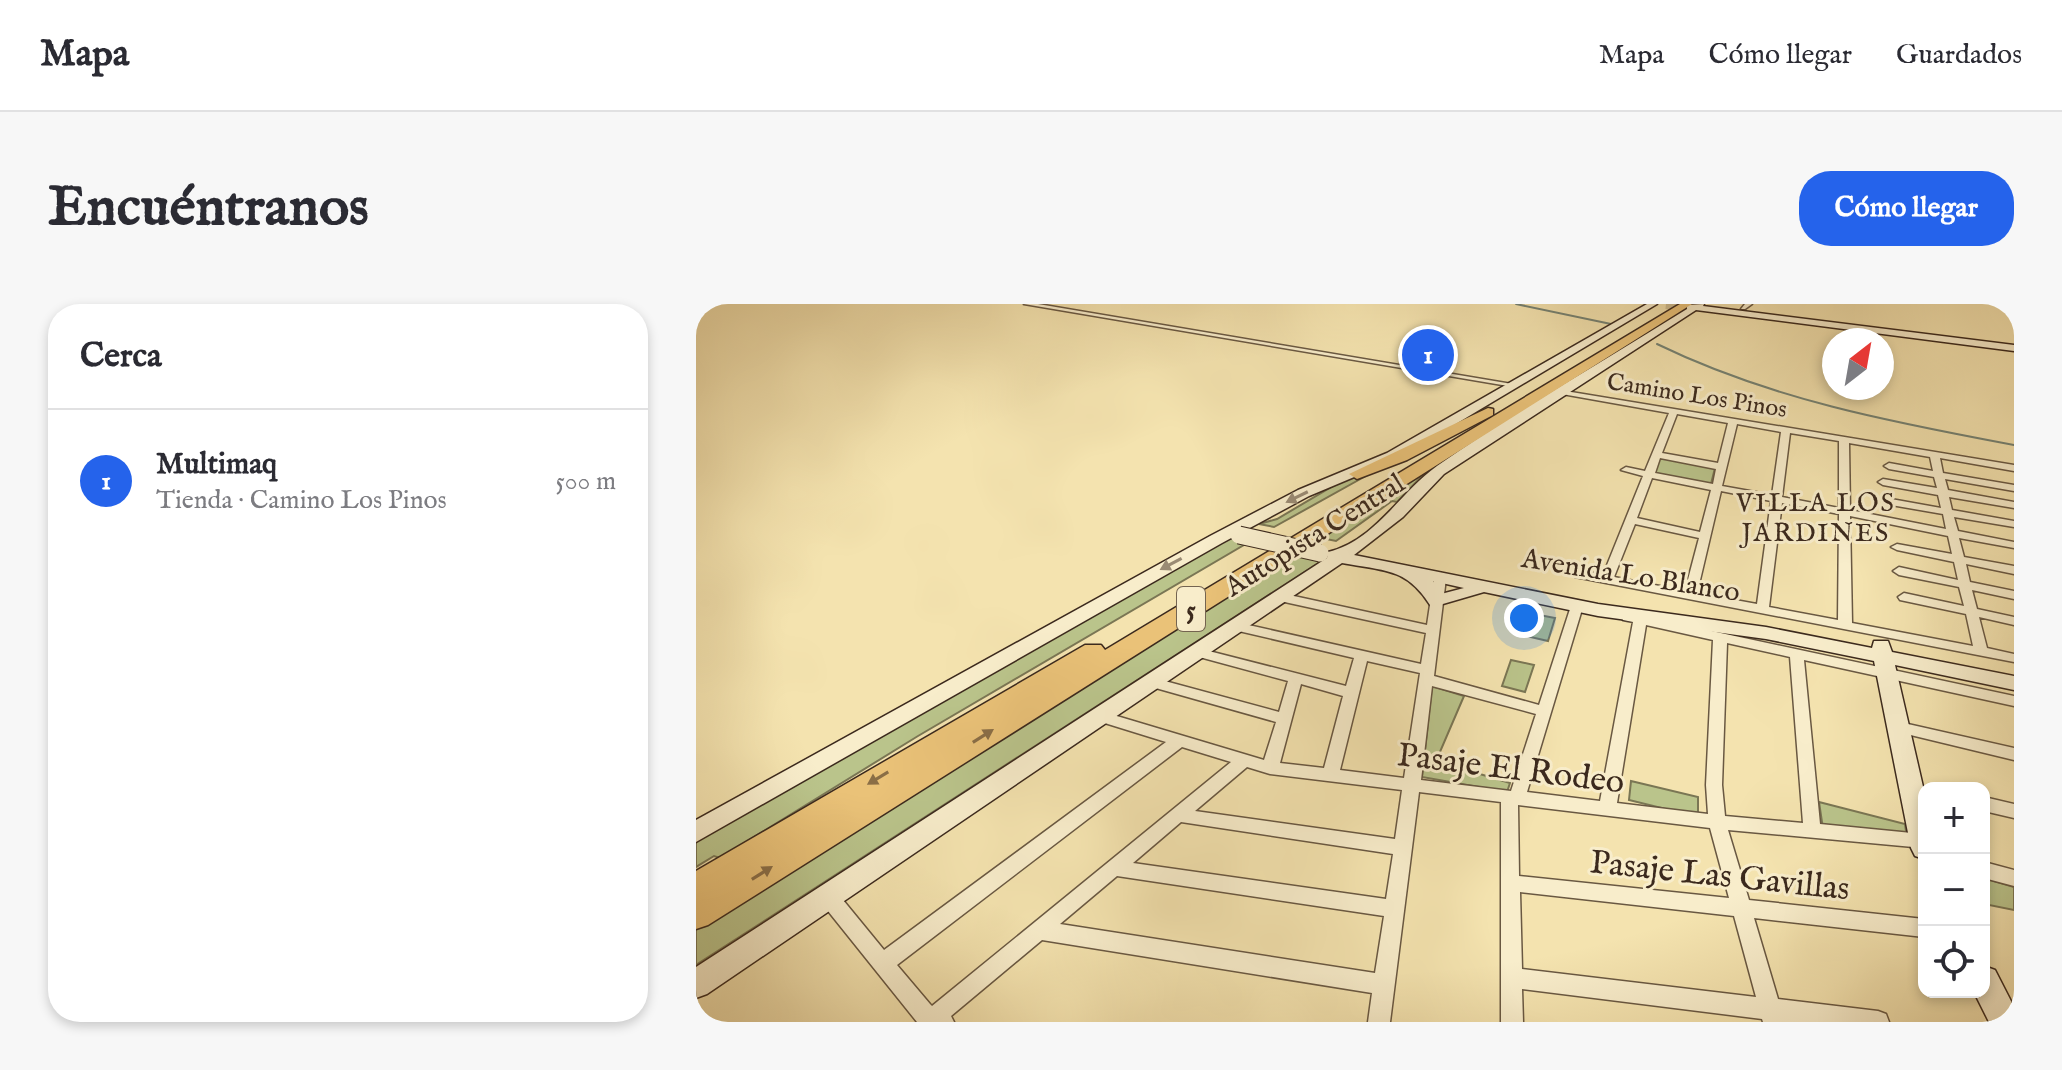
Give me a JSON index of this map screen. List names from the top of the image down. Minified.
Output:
{"streets":{"highway":["Autopista Central","5"],"street":["Camino Los Pinos","Avenida Lo Blanco","Pasaje El Rodeo","Pasaje Las Gavillas"]},"districts":["VILLA LOS JARDINES"],"north":"top right","page":{"header":"Mapa","nav":["Mapa","Cómo llegar","Guardados"],"buttons":"Cómo llegar","title":"Encuéntranos","heading":"Cerca","pins":"1","list":[{"mark":"1","name":"Multimaq","note":"Tienda · Camino Los Pinos","value":"500 m"}],"map_buttons":["+","−"]}}
